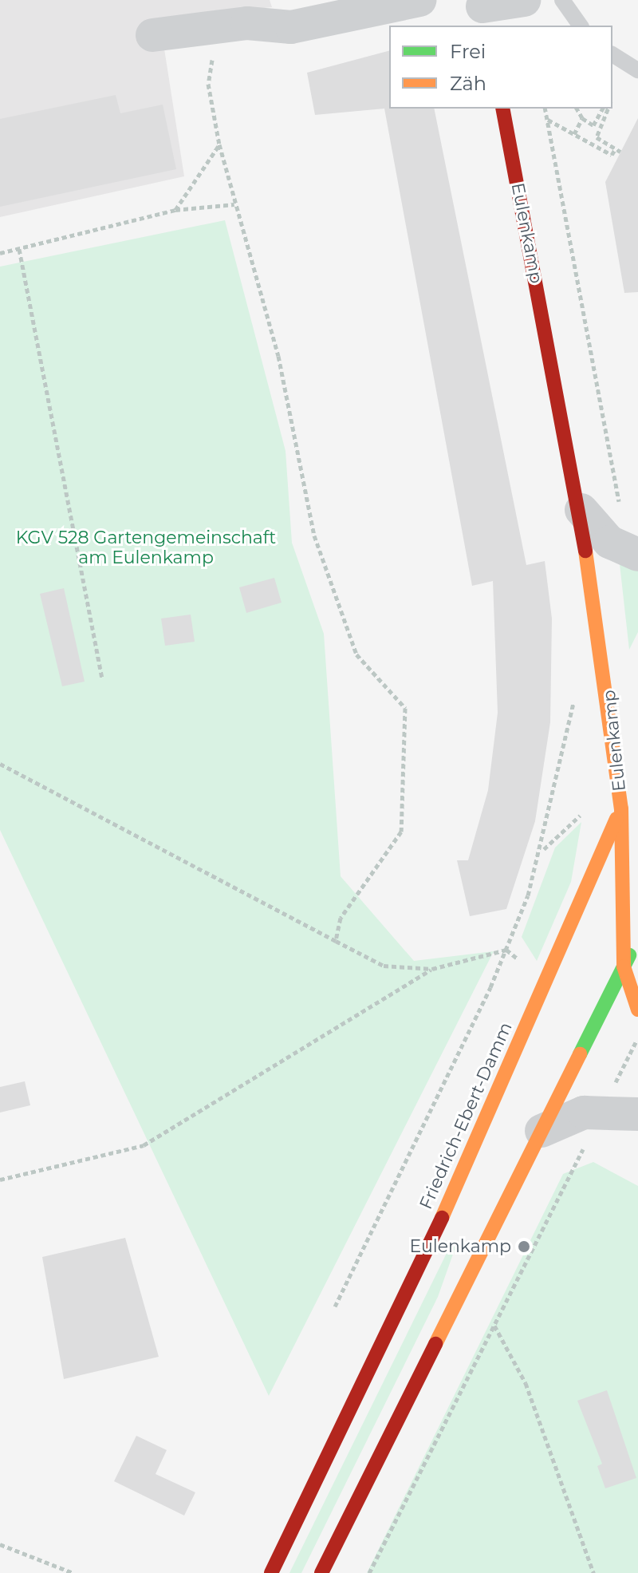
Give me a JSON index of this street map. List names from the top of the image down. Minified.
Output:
{"streets":{"main road":["Eulenkamp","Friedrich-Ebert-Damm"]},"crossings":[["Eulenkamp","Friedrich-Ebert-Damm"]],"parks":["KGV 528 Gartengemeinschaft am Eulenkamp"],"places":["Eulenkamp"],"legend":["Frei","Zäh"]}
